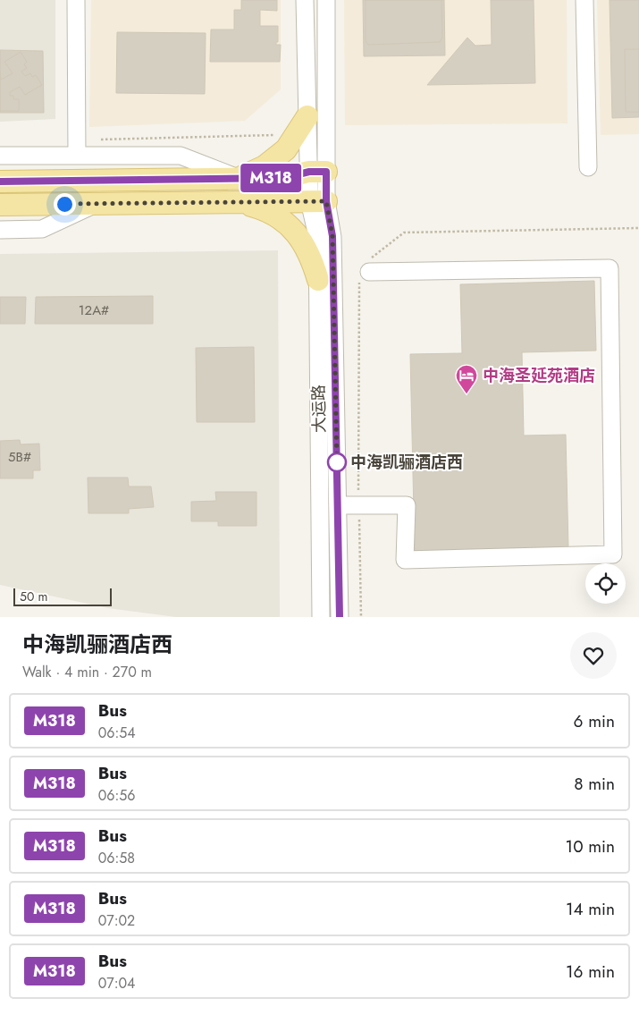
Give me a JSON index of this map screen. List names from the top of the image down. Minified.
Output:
{"streets":{"street":["大运路"]},"places":{"hotel":["中海圣延苑酒店"],"other":["中海凯骊酒店西"]},"lines":["bus line M318"],"house_numbers":["12A#","5B#"],"scale_bar":"50 m","page":{"on_map":"M318","scale":"50 m","heading":["中海凯骊酒店西","Walk · 4 min · 270 m"],"list":[{"mark":"M318","name":"Bus","note":"06:54","value":"6 min"},{"mark":"M318","name":"Bus","note":"06:56","value":"8 min"},{"mark":"M318","name":"Bus","note":"06:58","value":"10 min"},{"mark":"M318","name":"Bus","note":"07:02","value":"14 min"},{"mark":"M318","name":"Bus","note":"07:04","value":"16 min"}]}}
